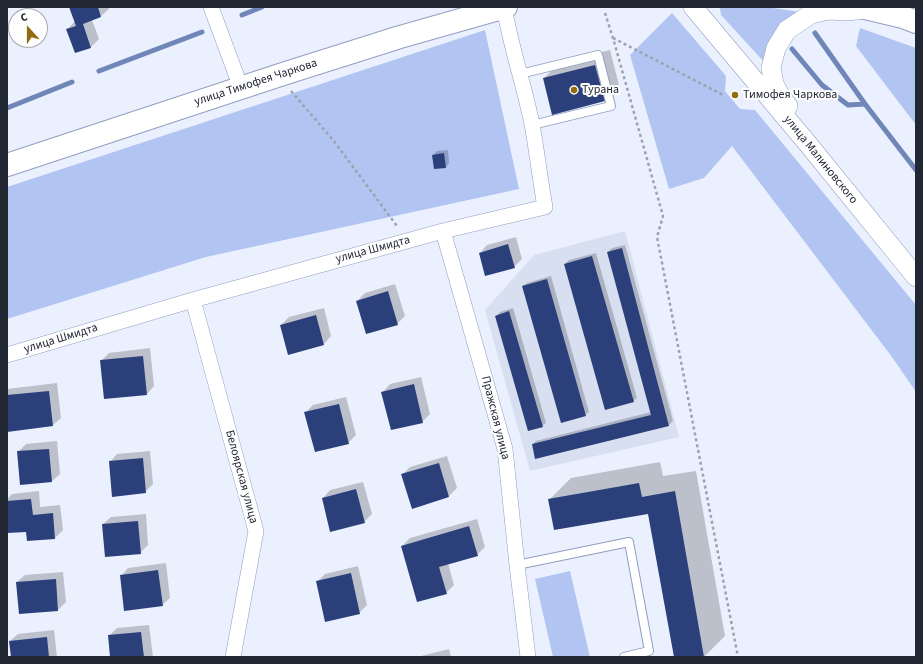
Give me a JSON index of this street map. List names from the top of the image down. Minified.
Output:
{"streets":{"main road":["улица Тимофея Чаркова"],"street":["улица Малиновского","улица Шмидта","Пражская улица","Белоярская улица"]},"crossings":[["улица Тимофея Чаркова","улица Шмидта"],["улица Шмидта","Пражская улица"],["улица Шмидта","Белоярская улица"]],"places":["Турана","Тимофея Чаркова"],"north":"top"}
